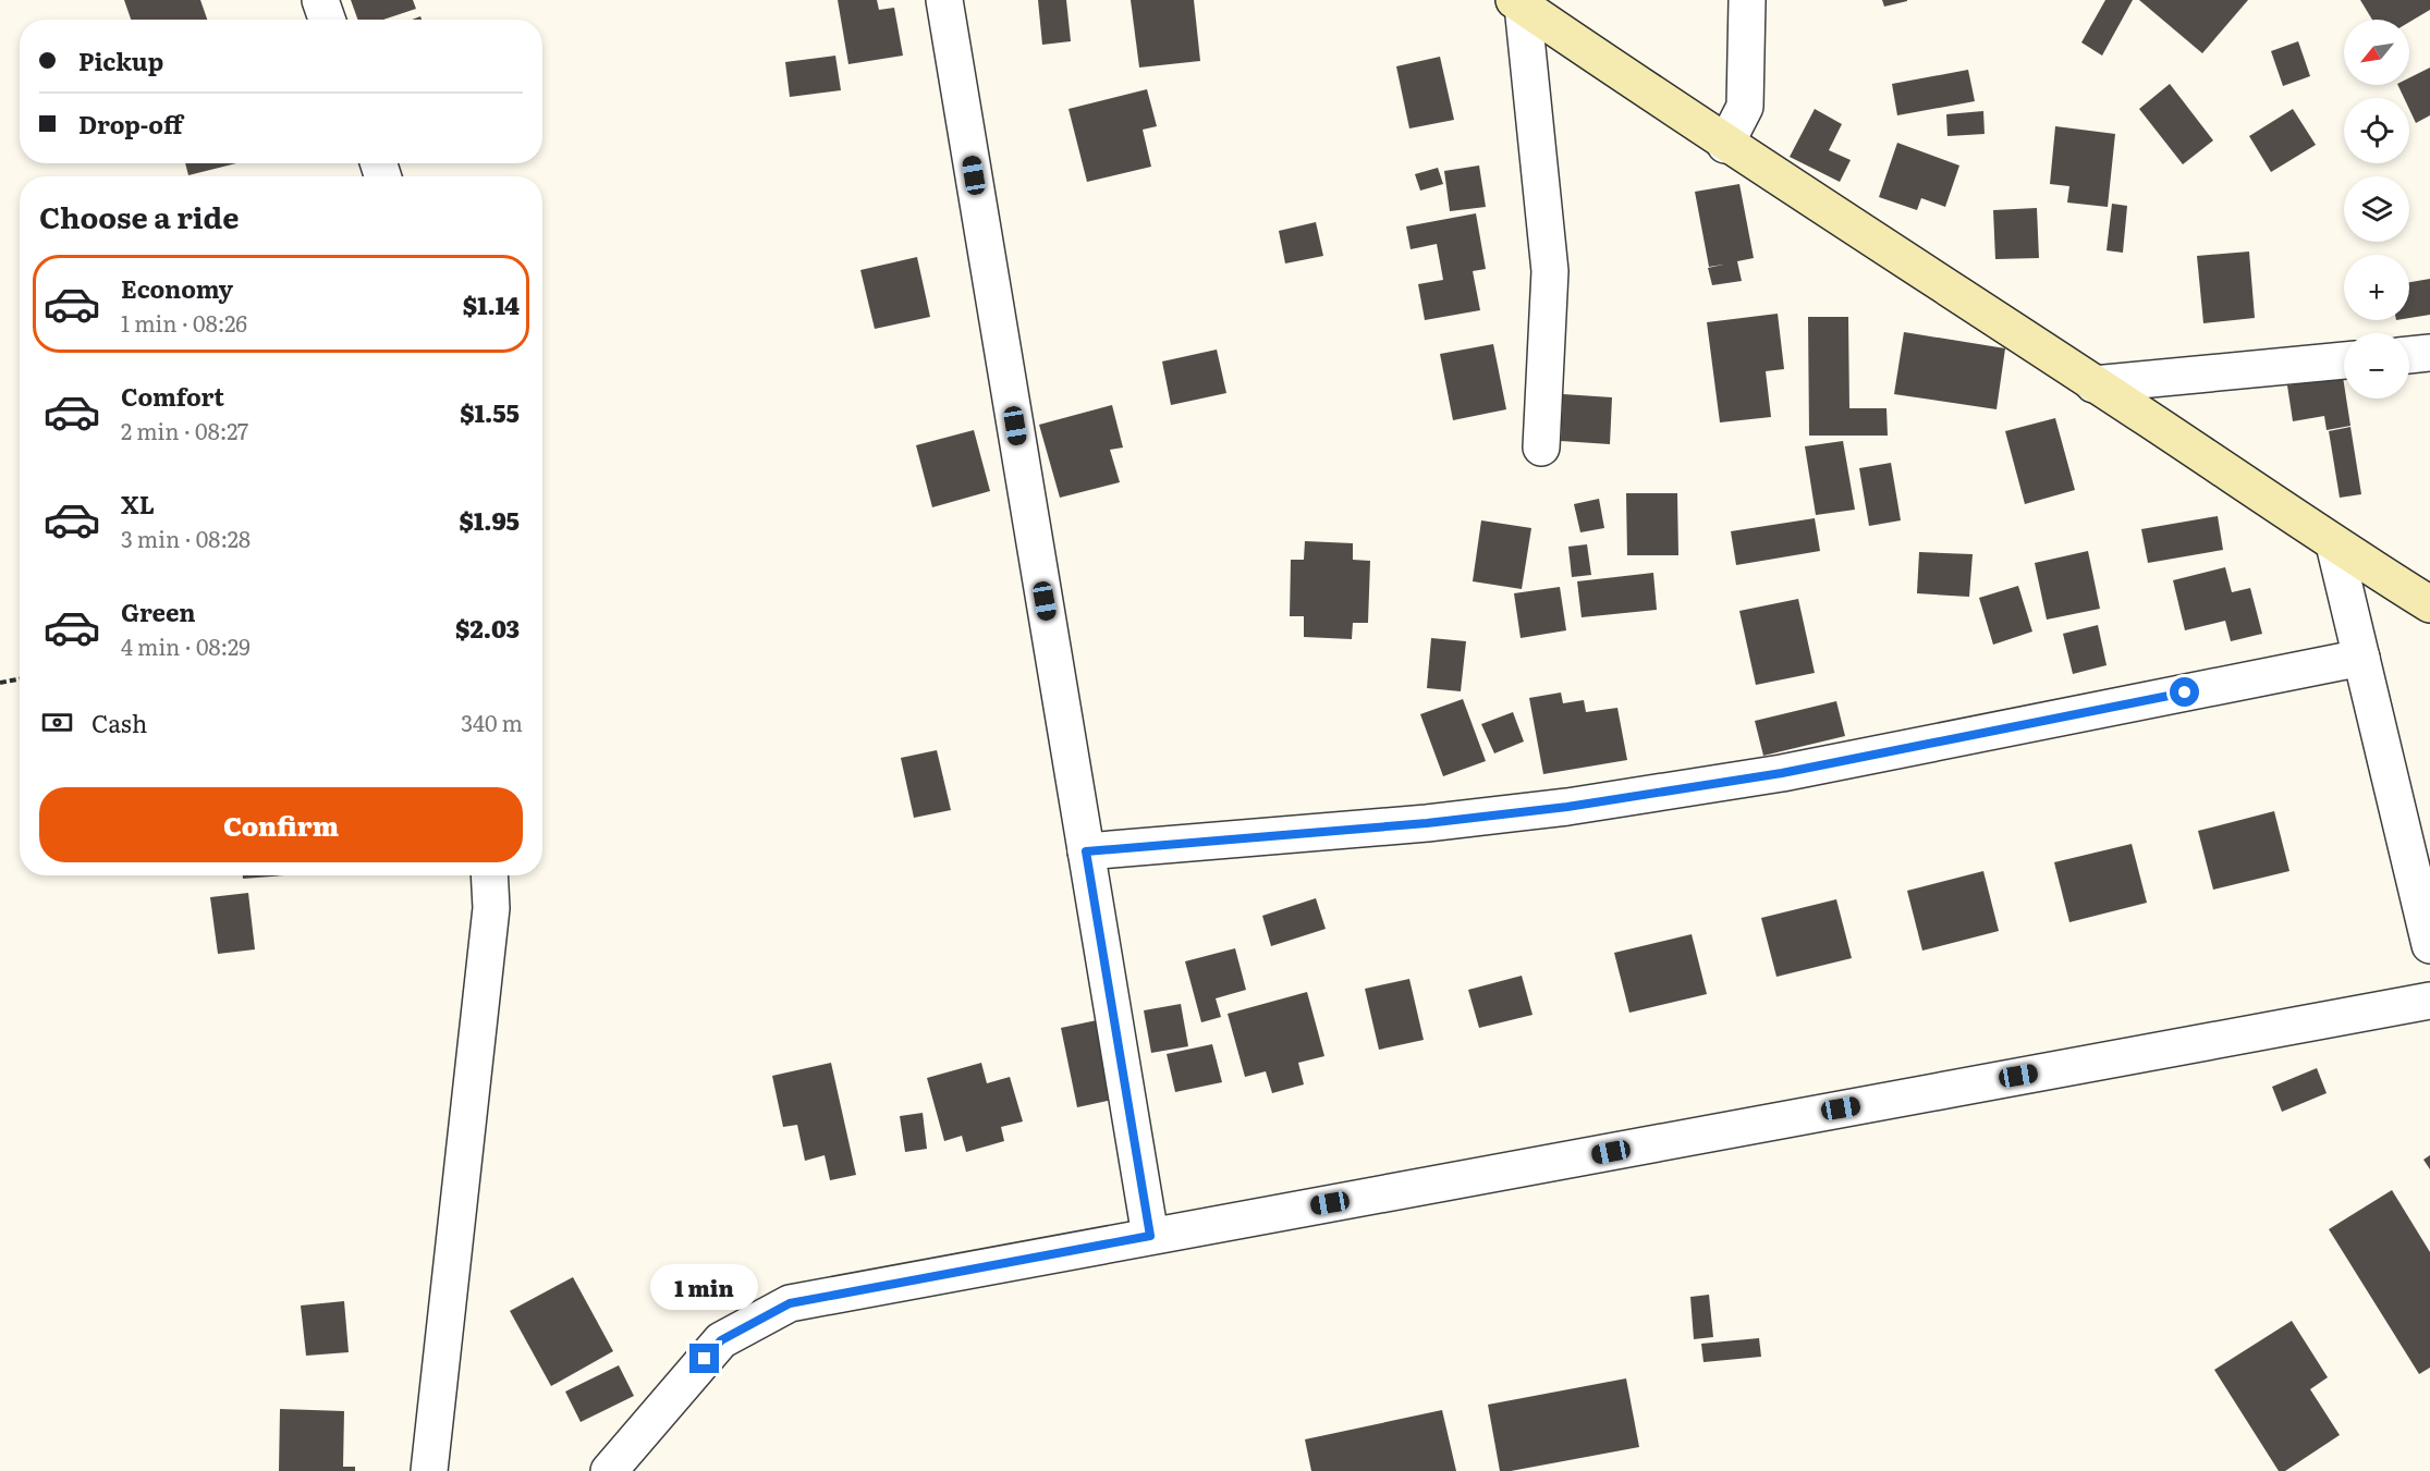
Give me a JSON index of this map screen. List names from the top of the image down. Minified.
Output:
{"north":"bottom left","page":{"map_buttons":["+","−"],"banner":["Pickup","Drop-off"],"heading":"Choose a ride","list":[{"name":"Economy","note":"1 min · 08:26","value":"$1.14"},{"name":"Comfort","note":"2 min · 08:27","value":"$1.55"},{"name":"XL","note":"3 min · 08:28","value":"$1.95"},{"name":"Green","note":"4 min · 08:29","value":"$2.03"}],"pay":["Cash","340 m"],"buttons":"Confirm","bubble":"1 min"}}
